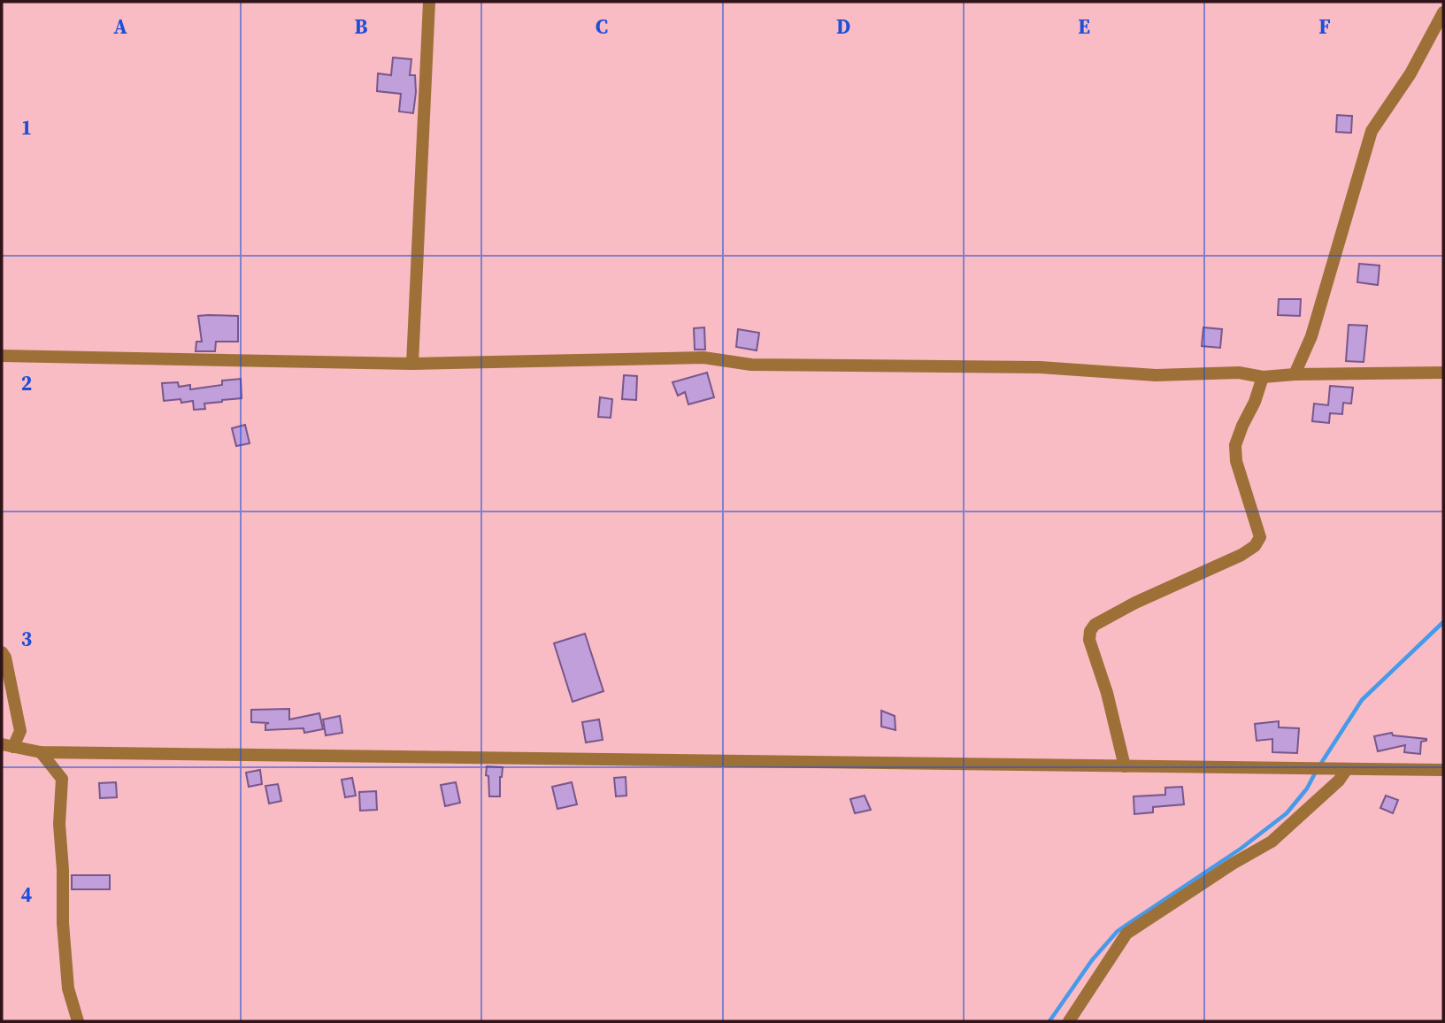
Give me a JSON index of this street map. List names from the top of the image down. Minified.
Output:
{"grid":{"columns":["A","B","C","D","E","F"],"rows":["1","2","3","4"]}}
